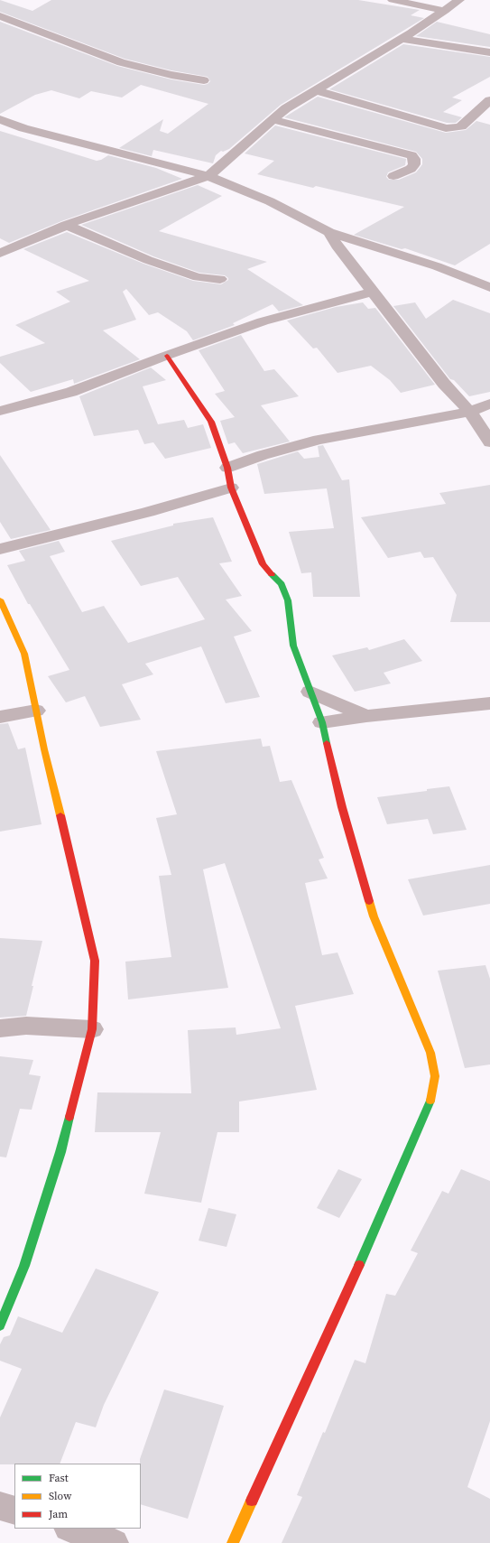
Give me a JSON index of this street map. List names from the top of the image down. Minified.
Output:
{"legend":["Fast","Slow","Jam"]}
